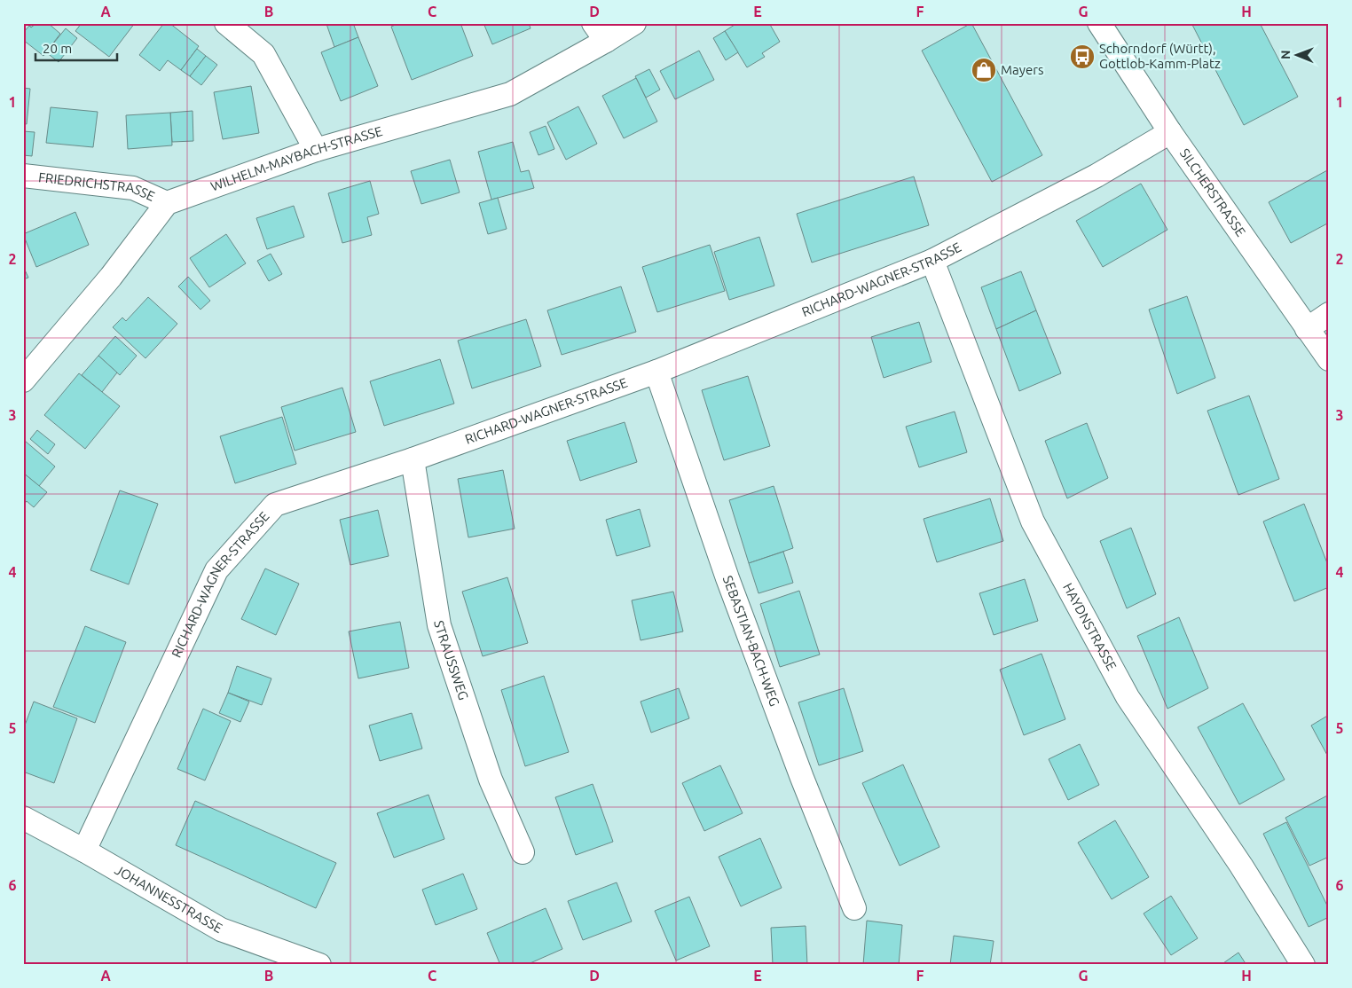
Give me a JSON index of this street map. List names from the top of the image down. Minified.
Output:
{"streets":{"street":["WILHELM-MAYBACH-STRASSE","FRIEDRICHSTRASSE","SILCHERSTRASSE","RICHARD-WAGNER-STRASSE","HAYDNSTRASSE","SEBASTIAN-BACH-WEG","STRAUSSWEG","JOHANNESSTRASSE"]},"crossings":[["WILHELM-MAYBACH-STRASSE","FRIEDRICHSTRASSE"],["SILCHERSTRASSE","RICHARD-WAGNER-STRASSE"],["RICHARD-WAGNER-STRASSE","HAYDNSTRASSE"],["RICHARD-WAGNER-STRASSE","SEBASTIAN-BACH-WEG"],["RICHARD-WAGNER-STRASSE","STRAUSSWEG"],["RICHARD-WAGNER-STRASSE","JOHANNESSTRASSE"]],"places":{"bus stop":["Schorndorf (Württ), Gottlob-Kamm-Platz"],"shop":["Mayers"]},"scale_bar":"20 m","north":"left","grid":{"columns":["A","B","C","D","E","F","G","H"],"rows":["1","2","3","4","5","6"]}}
